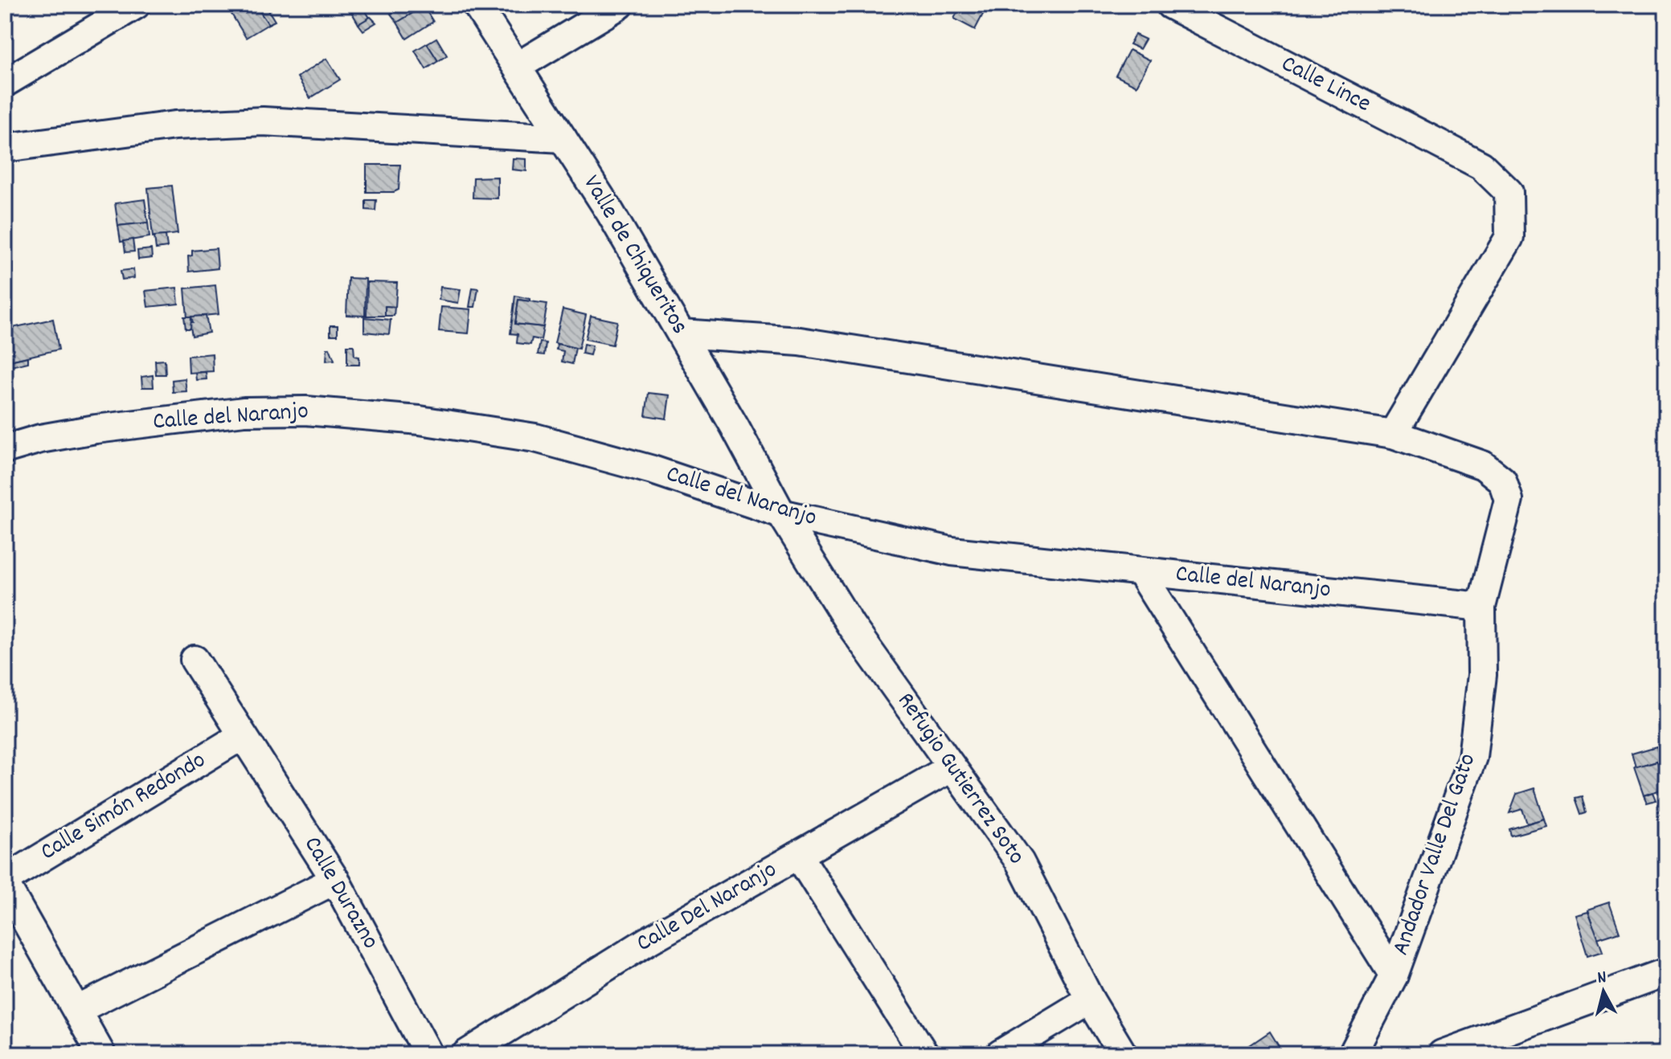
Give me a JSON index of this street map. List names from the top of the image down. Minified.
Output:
{"streets":{"street":["Calle Lince","Valle de Chiqueritos","Calle del Naranjo","Refugio Gutierrez Soto","Calle Simón Redondo","Andador Valle Del Gato","Calle Durazno","Calle Del Naranjo"]},"crossings":[["Calle Lince","Andador Valle Del Gato"],["Valle de Chiqueritos","Calle del Naranjo"],["Valle de Chiqueritos","Refugio Gutierrez Soto"],["Valle de Chiqueritos","Andador Valle Del Gato"],["Calle del Naranjo","Refugio Gutierrez Soto"],["Calle del Naranjo","Andador Valle Del Gato"],["Refugio Gutierrez Soto","Calle Del Naranjo"],["Calle Simón Redondo","Calle Durazno"]],"north":"top"}
